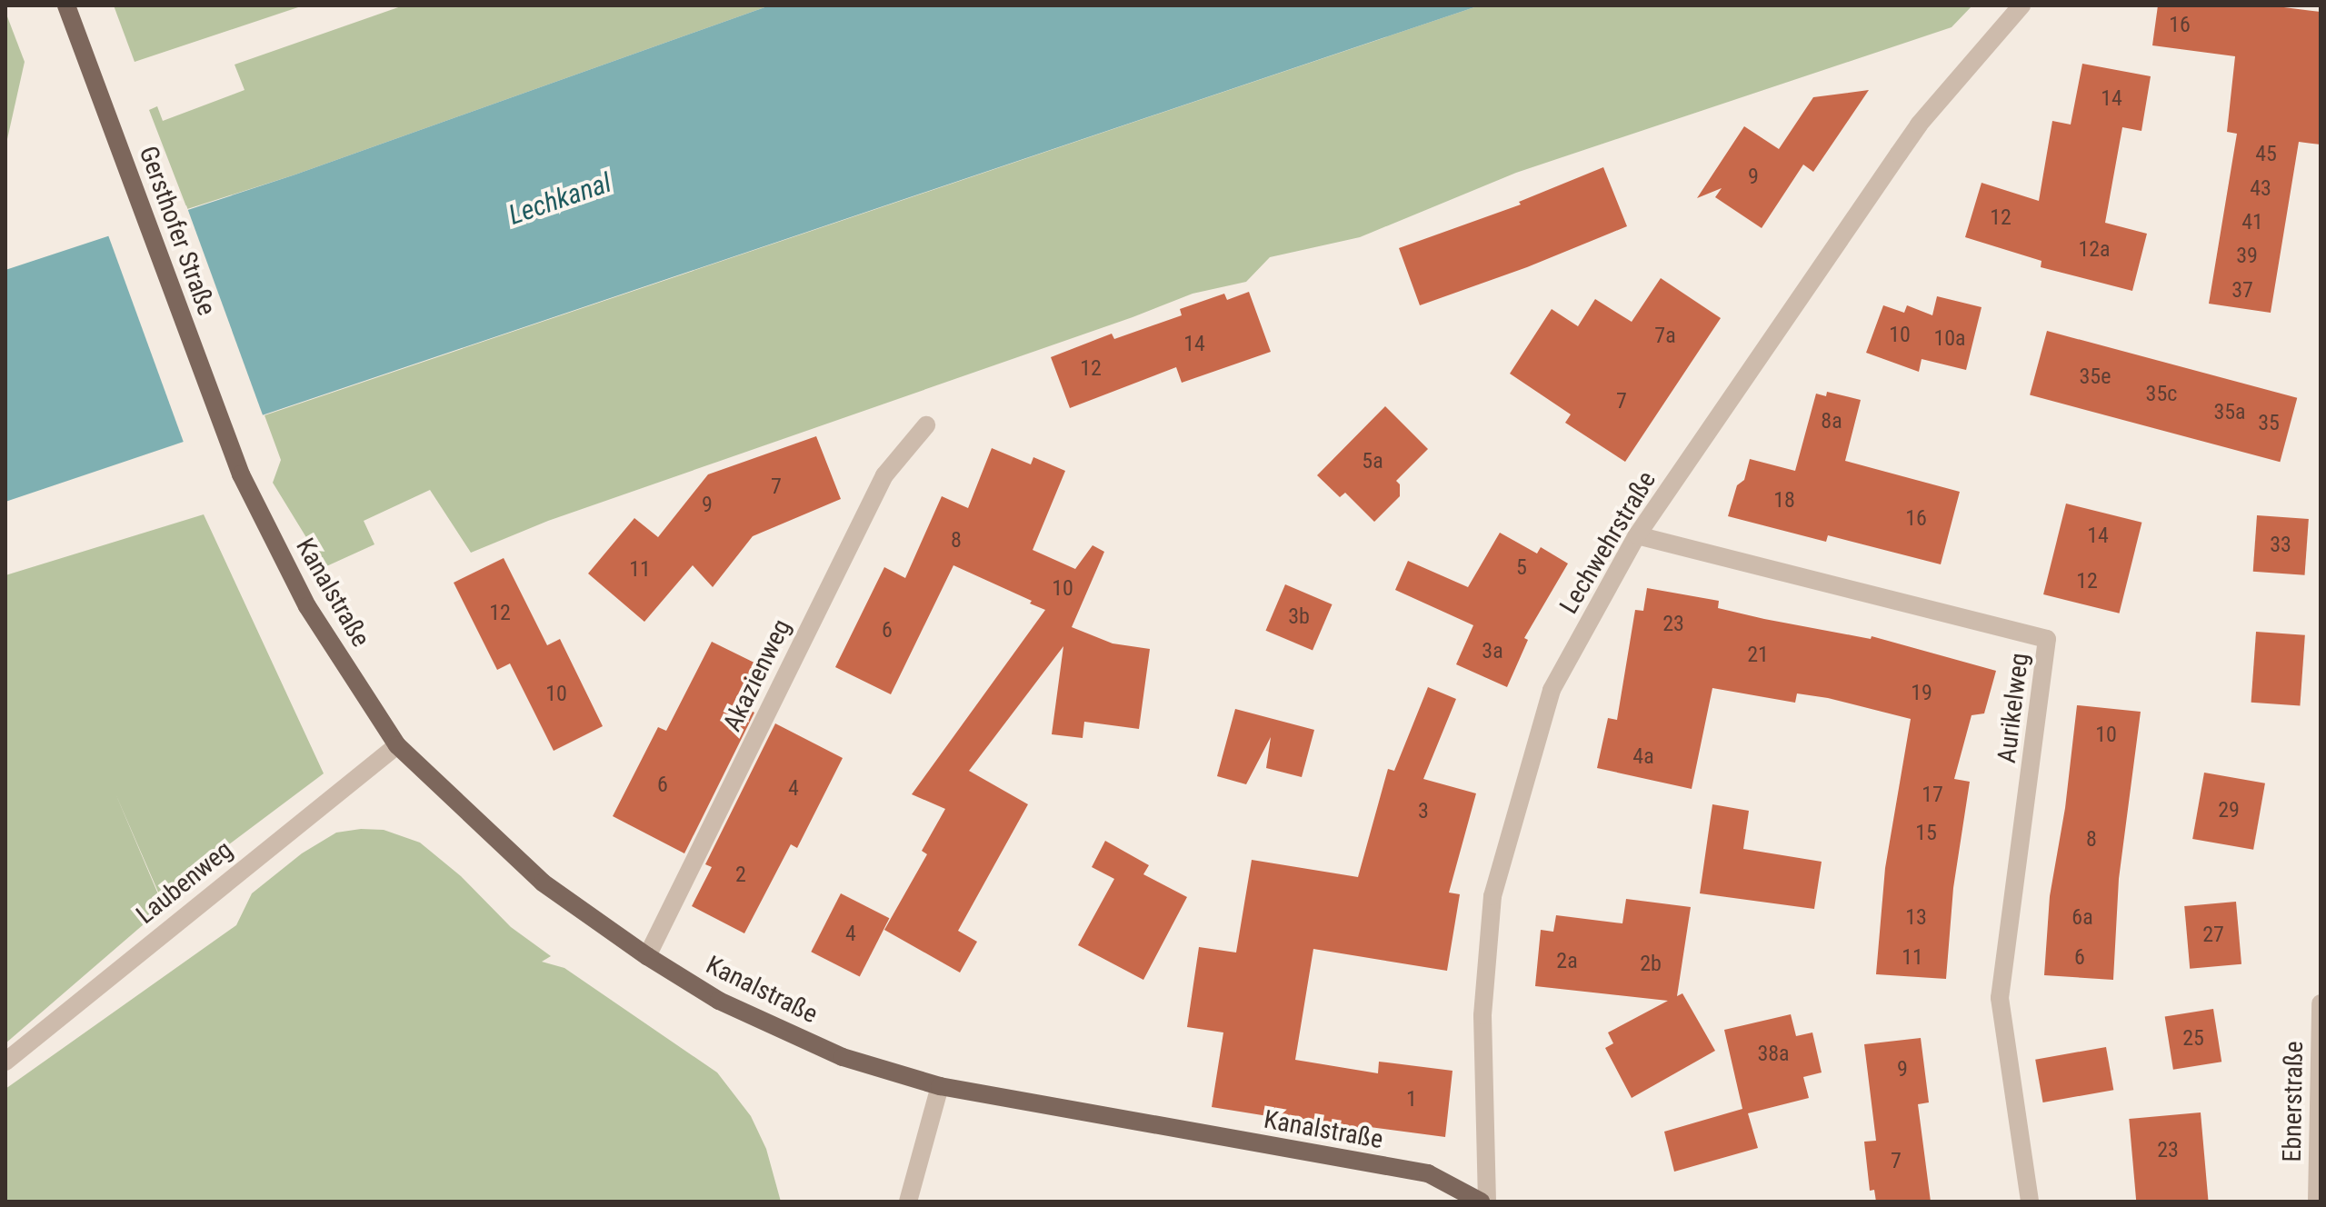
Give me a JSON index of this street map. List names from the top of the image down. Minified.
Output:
{"streets":{"main road":["Gersthofer Straße","Kanalstraße"],"street":["Lechwehrstraße","Akazienweg","Aurikelweg","Laubenweg","Ebnerstraße"]},"crossings":[["Gersthofer Straße","Kanalstraße"],["Lechwehrstraße","Aurikelweg"],["Kanalstraße","Akazienweg"],["Kanalstraße","Laubenweg"]],"water":["Lechkanal"],"house_numbers":["16","14","45","9","43","12","41","12a","39","37","10","7a","10a","14","12","35e","35c","7","35a","8a","35","5a","7","18","9","16","14","8","33","5","11","12","10","12","3b","23","6","3a","21","19","10","10","4a","6","4","17","29","3","15","8","2","13","6a","4","27","11","6","2a","2b","25","38a","9","1","23","7"]}
